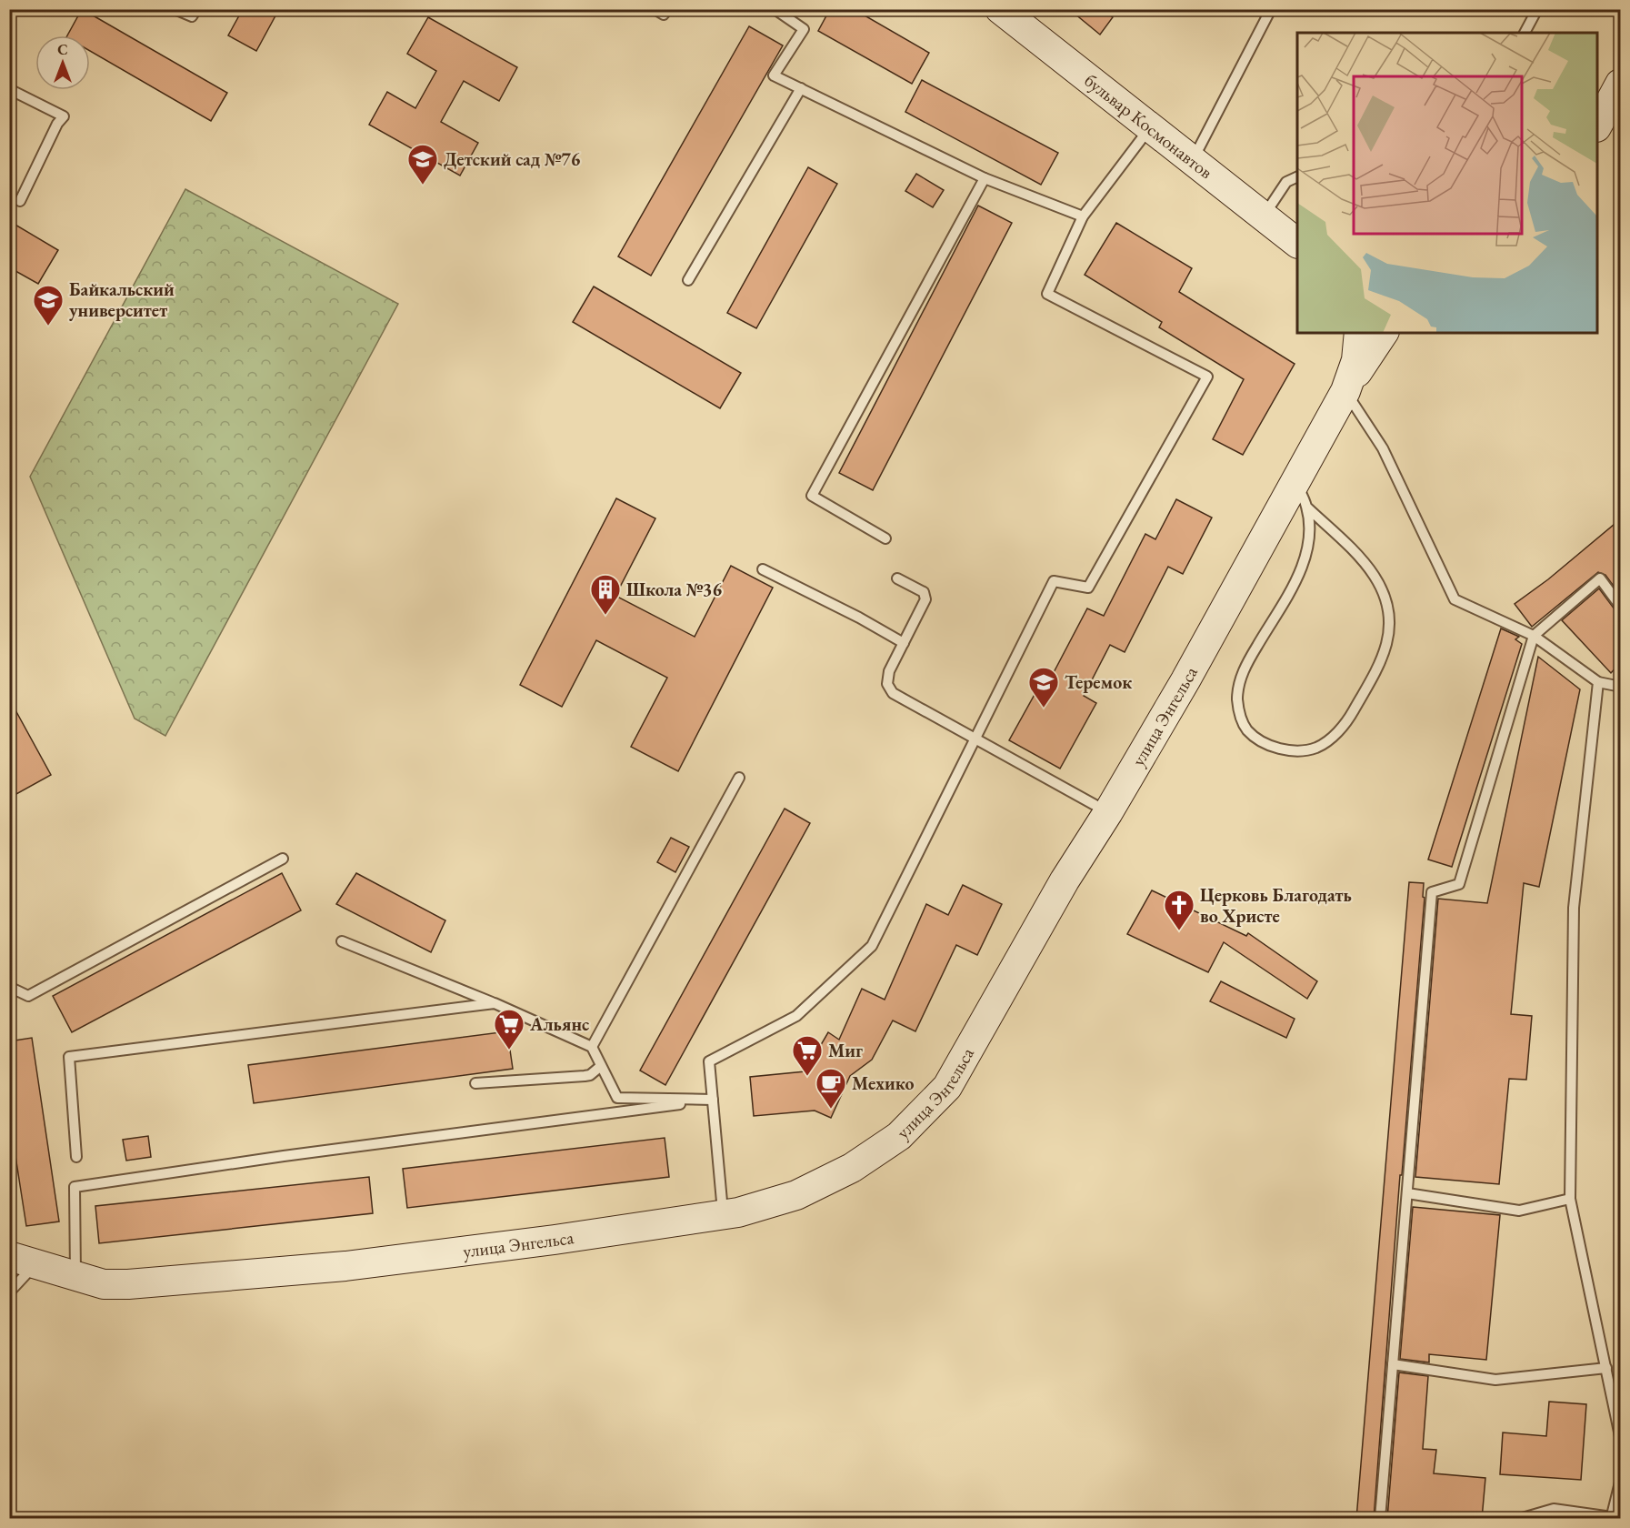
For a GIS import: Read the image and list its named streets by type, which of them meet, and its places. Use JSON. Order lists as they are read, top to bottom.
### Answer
{
  "streets": {
    "street": ["бульвар Космонавтов", "улица Энгельса"]
  },
  "places": {
    "school or university": ["Детский сад №76", "Байкальский университет", "Теремок"],
    "building": ["Школа №36"],
    "church": ["Церковь Благодать во Христе"],
    "supermarket": ["Альянс", "Миг"],
    "cafe": ["Мехико"]
  },
  "north": "top"
}
